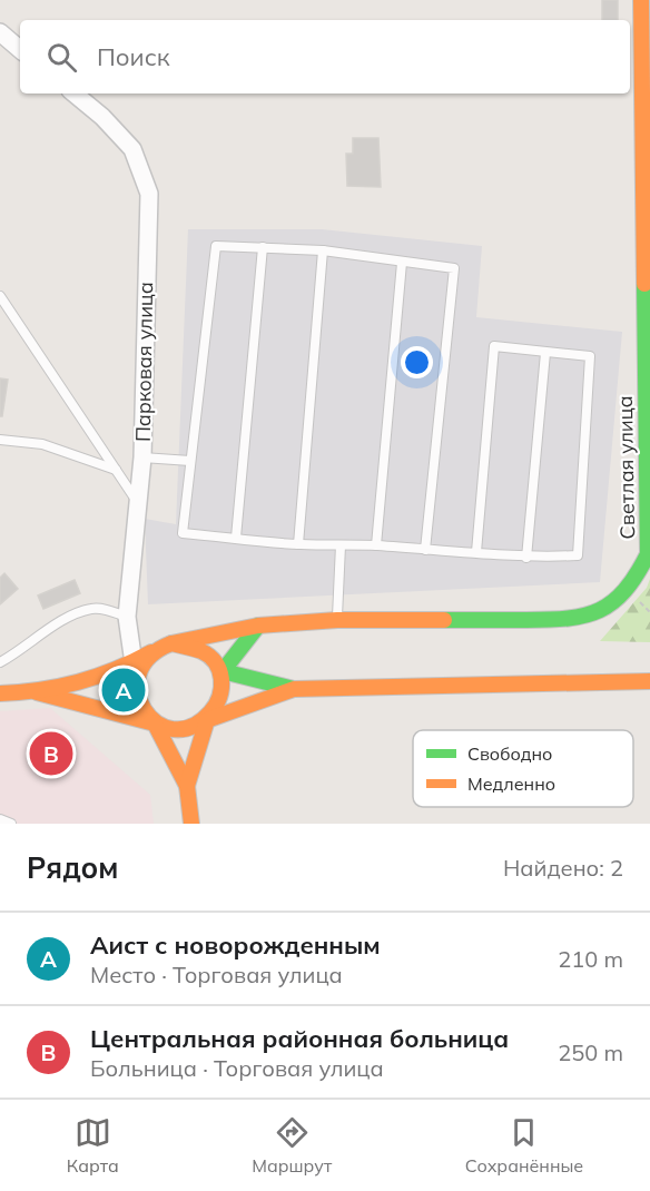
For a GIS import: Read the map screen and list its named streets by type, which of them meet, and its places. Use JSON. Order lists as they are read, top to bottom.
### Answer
{
  "streets": {
    "street": ["Парковая улица", "Светлая улица"]
  },
  "legend": ["Свободно", "Медленно"],
  "page": {
    "search": "Поиск",
    "pins": ["A", "B"],
    "heading": ["Рядом", "Найдено: 2"],
    "list": [
      {
        "mark": "A",
        "name": "Аист с новорожденным",
        "note": "Место · Торговая улица",
        "value": "210 m"
      },
      {
        "mark": "B",
        "name": "Центральная районная больница",
        "note": "Больница · Торговая улица",
        "value": "250 m"
      }
    ],
    "nav": ["Карта", "Маршрут", "Сохранённые"]
  }
}
